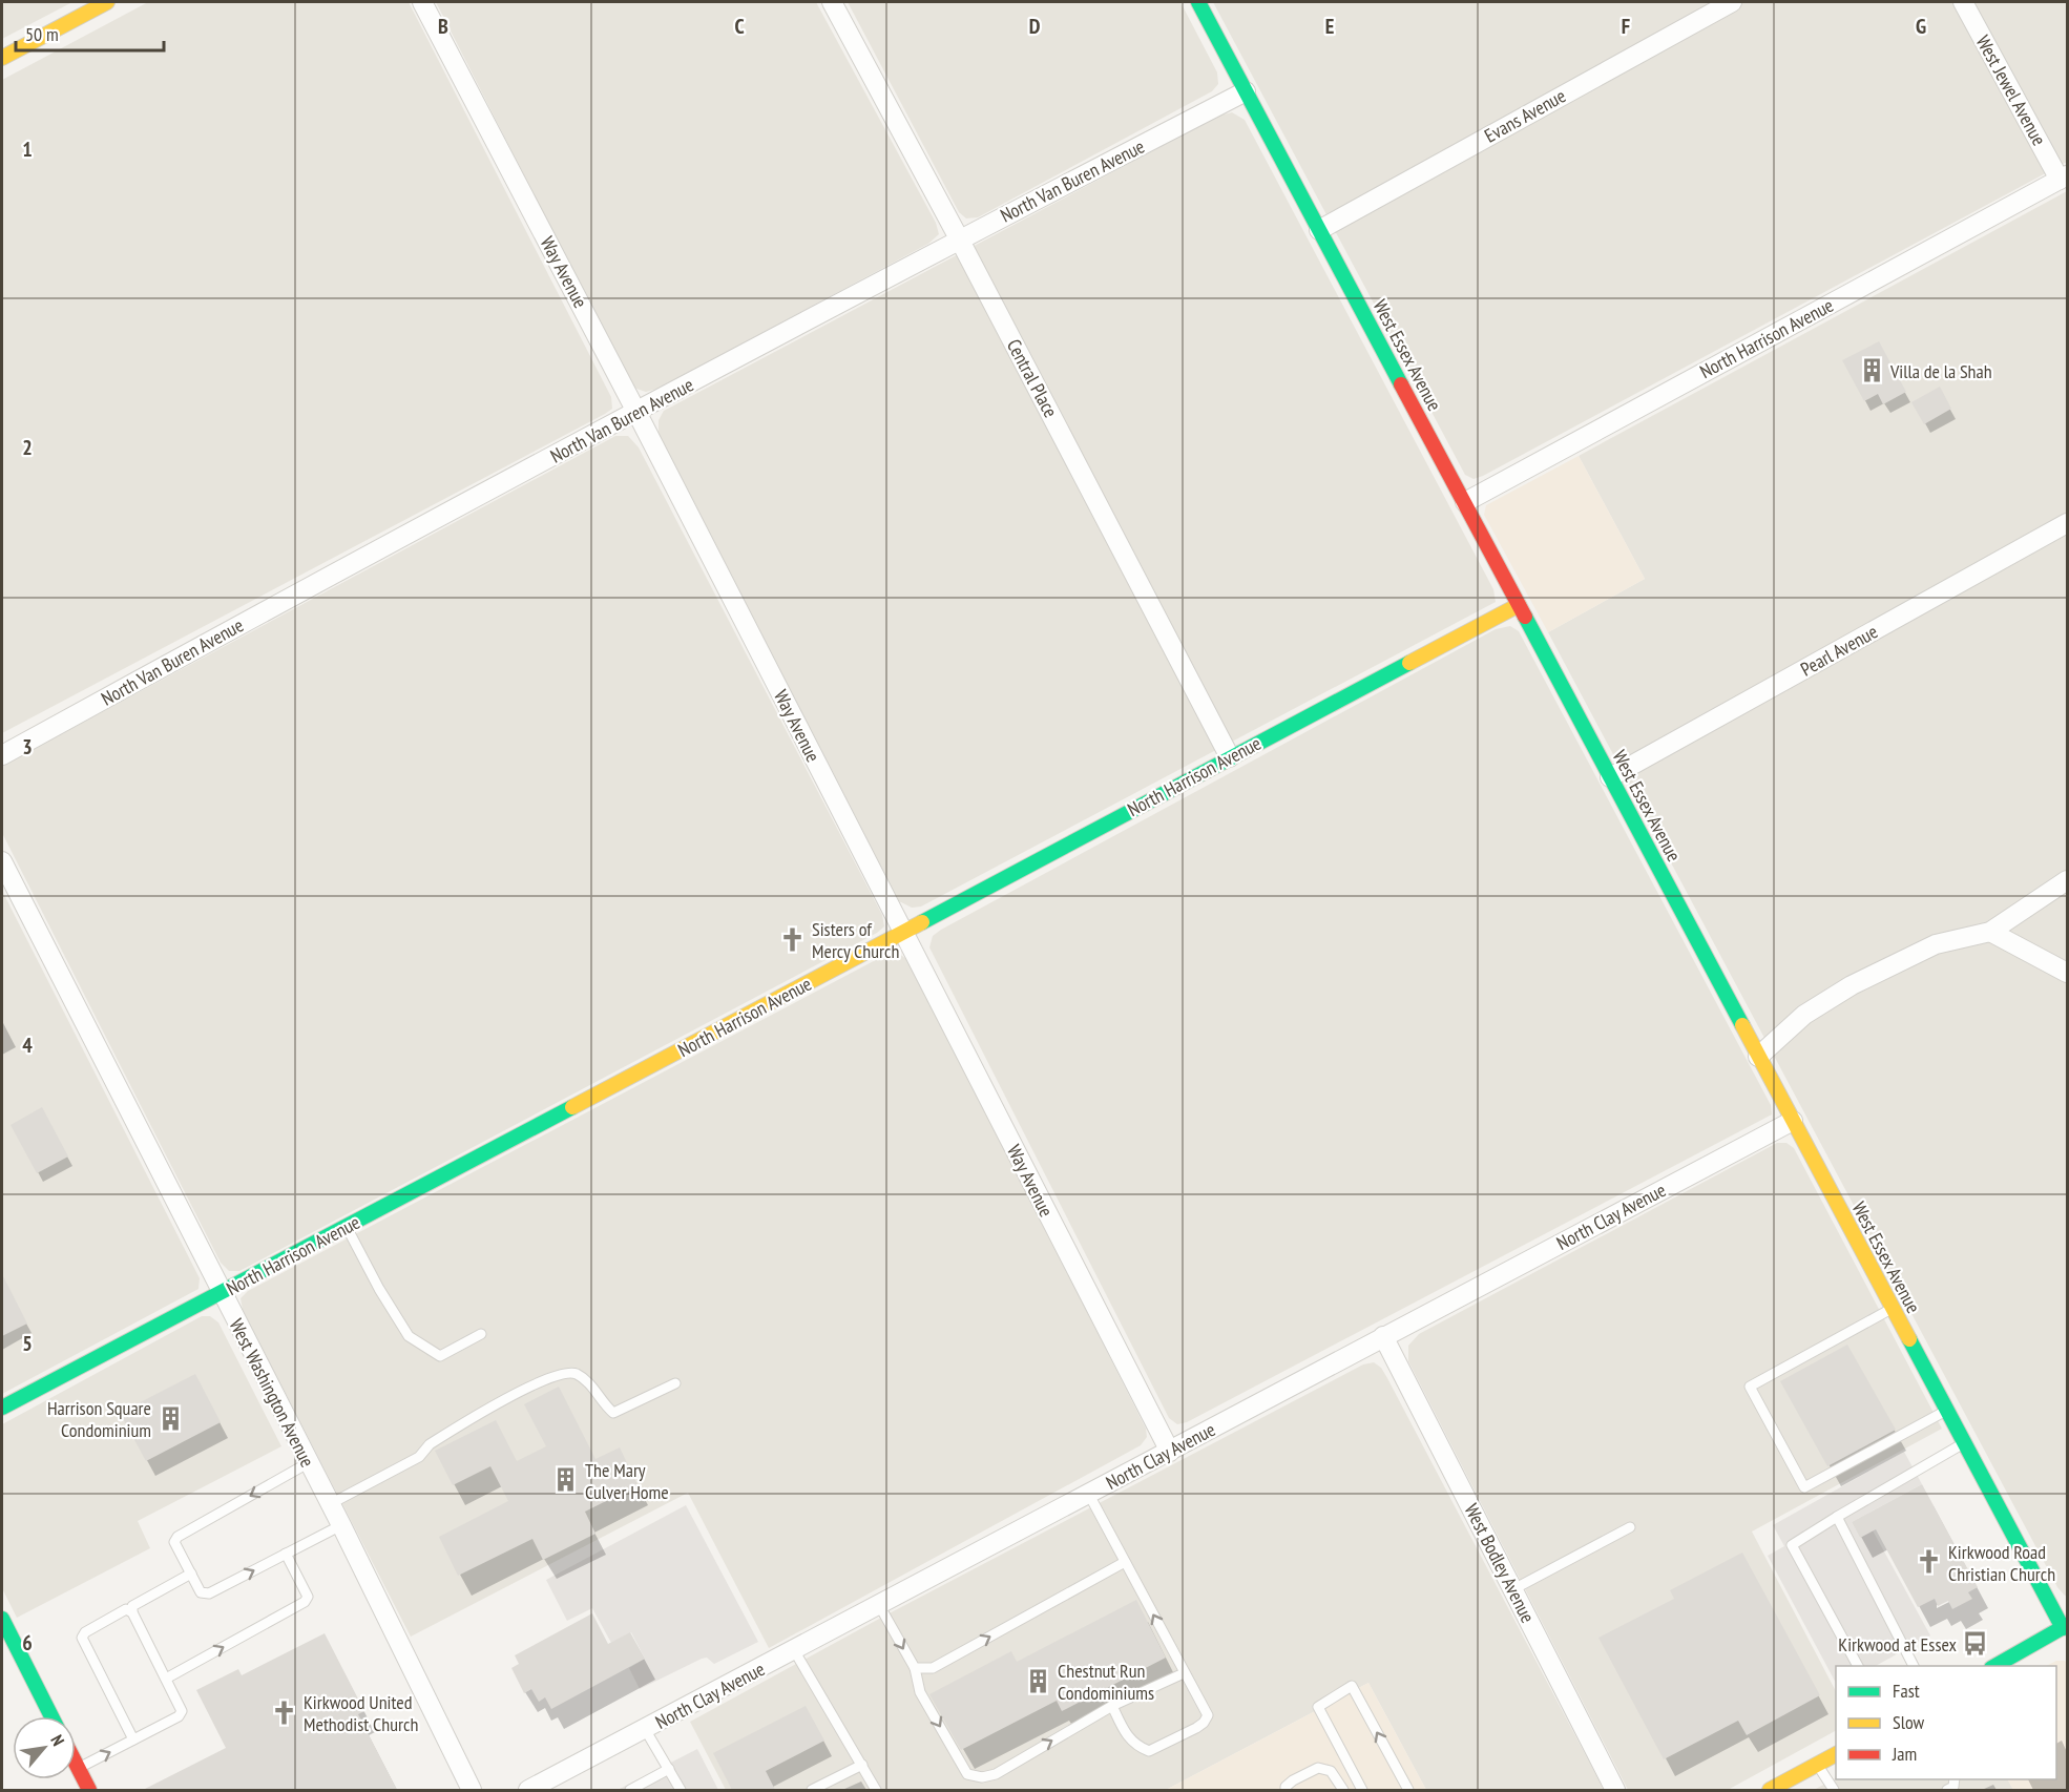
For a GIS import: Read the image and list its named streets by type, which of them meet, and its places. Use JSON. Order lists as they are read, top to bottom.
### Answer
{
  "streets": {
    "street": [
      "West Jewel Avenue",
      "Evans Avenue",
      "North Van Buren Avenue",
      "Way Avenue",
      "North Harrison Avenue",
      "West Essex Avenue",
      "Central Place",
      "Pearl Avenue",
      "North Clay Avenue",
      "West Washington Avenue",
      "West Bodley Avenue"
    ]
  },
  "crossings": [
    ["West Jewel Avenue", "North Harrison Avenue"],
    ["Evans Avenue", "West Essex Avenue"],
    ["North Van Buren Avenue", "Way Avenue"],
    ["North Van Buren Avenue", "West Essex Avenue"],
    ["North Van Buren Avenue", "Central Place"],
    ["Way Avenue", "North Harrison Avenue"],
    ["Way Avenue", "North Clay Avenue"],
    ["North Harrison Avenue", "West Essex Avenue"],
    ["North Harrison Avenue", "Central Place"],
    ["North Harrison Avenue", "West Washington Avenue"],
    ["West Essex Avenue", "Pearl Avenue"],
    ["West Essex Avenue", "North Clay Avenue"],
    ["North Clay Avenue", "West Bodley Avenue"]
  ],
  "places": {
    "building": [
      "Villa de la Shah",
      "Harrison Square Condominium",
      "The Mary Culver Home",
      "Chestnut Run Condominiums"
    ],
    "church": ["Sisters of Mercy Church", "Kirkwood Road Christian Church", "Kirkwood United Methodist Church"],
    "bus stop": ["Kirkwood at Essex"]
  },
  "legend": ["Fast", "Slow", "Jam"],
  "scale_bar": "50 m",
  "north": "top right",
  "grid": {
    "columns": [
      "B",
      "C",
      "D",
      "E",
      "F",
      "G"
    ],
    "rows": [
      "1",
      "2",
      "3",
      "4",
      "5",
      "6"
    ]
  }
}
